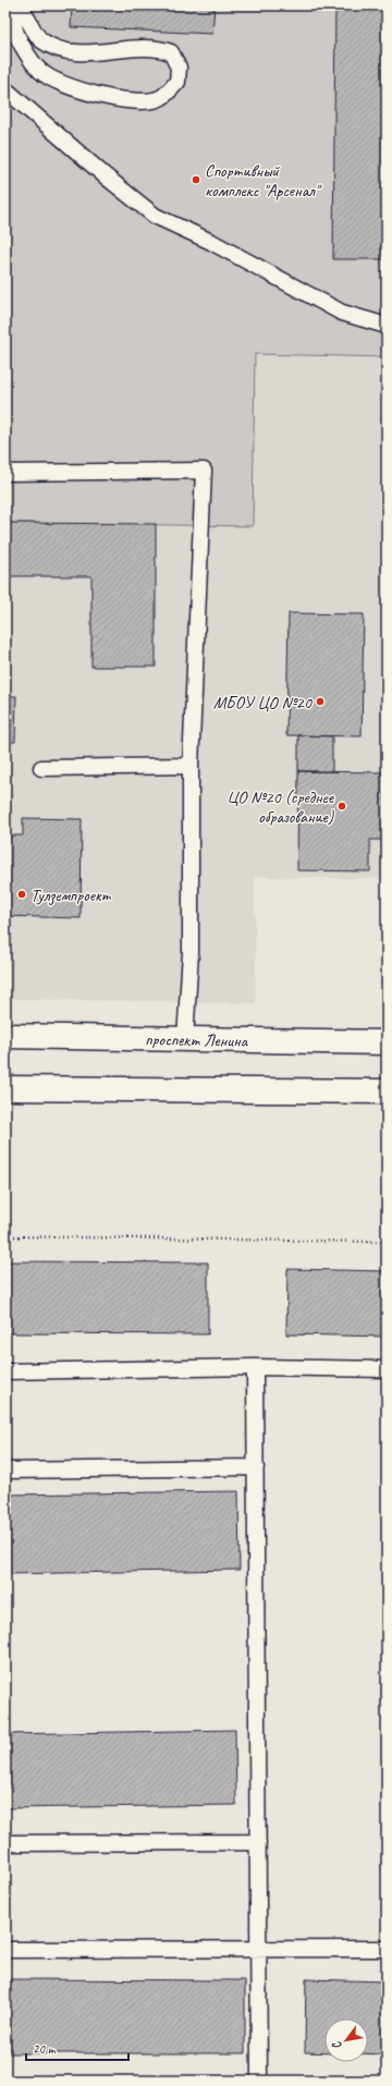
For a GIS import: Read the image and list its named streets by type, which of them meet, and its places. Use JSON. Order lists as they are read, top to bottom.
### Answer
{
  "streets": {
    "main road": ["проспект Ленина"]
  },
  "places": [
    "Спортивный комплекс \"Арсенал\"",
    "МБОУ ЦО №20",
    "ЦО №20 (среднее образование)",
    "Тулземпроект"
  ],
  "scale_bar": "20 m",
  "north": "bottom left"
}
